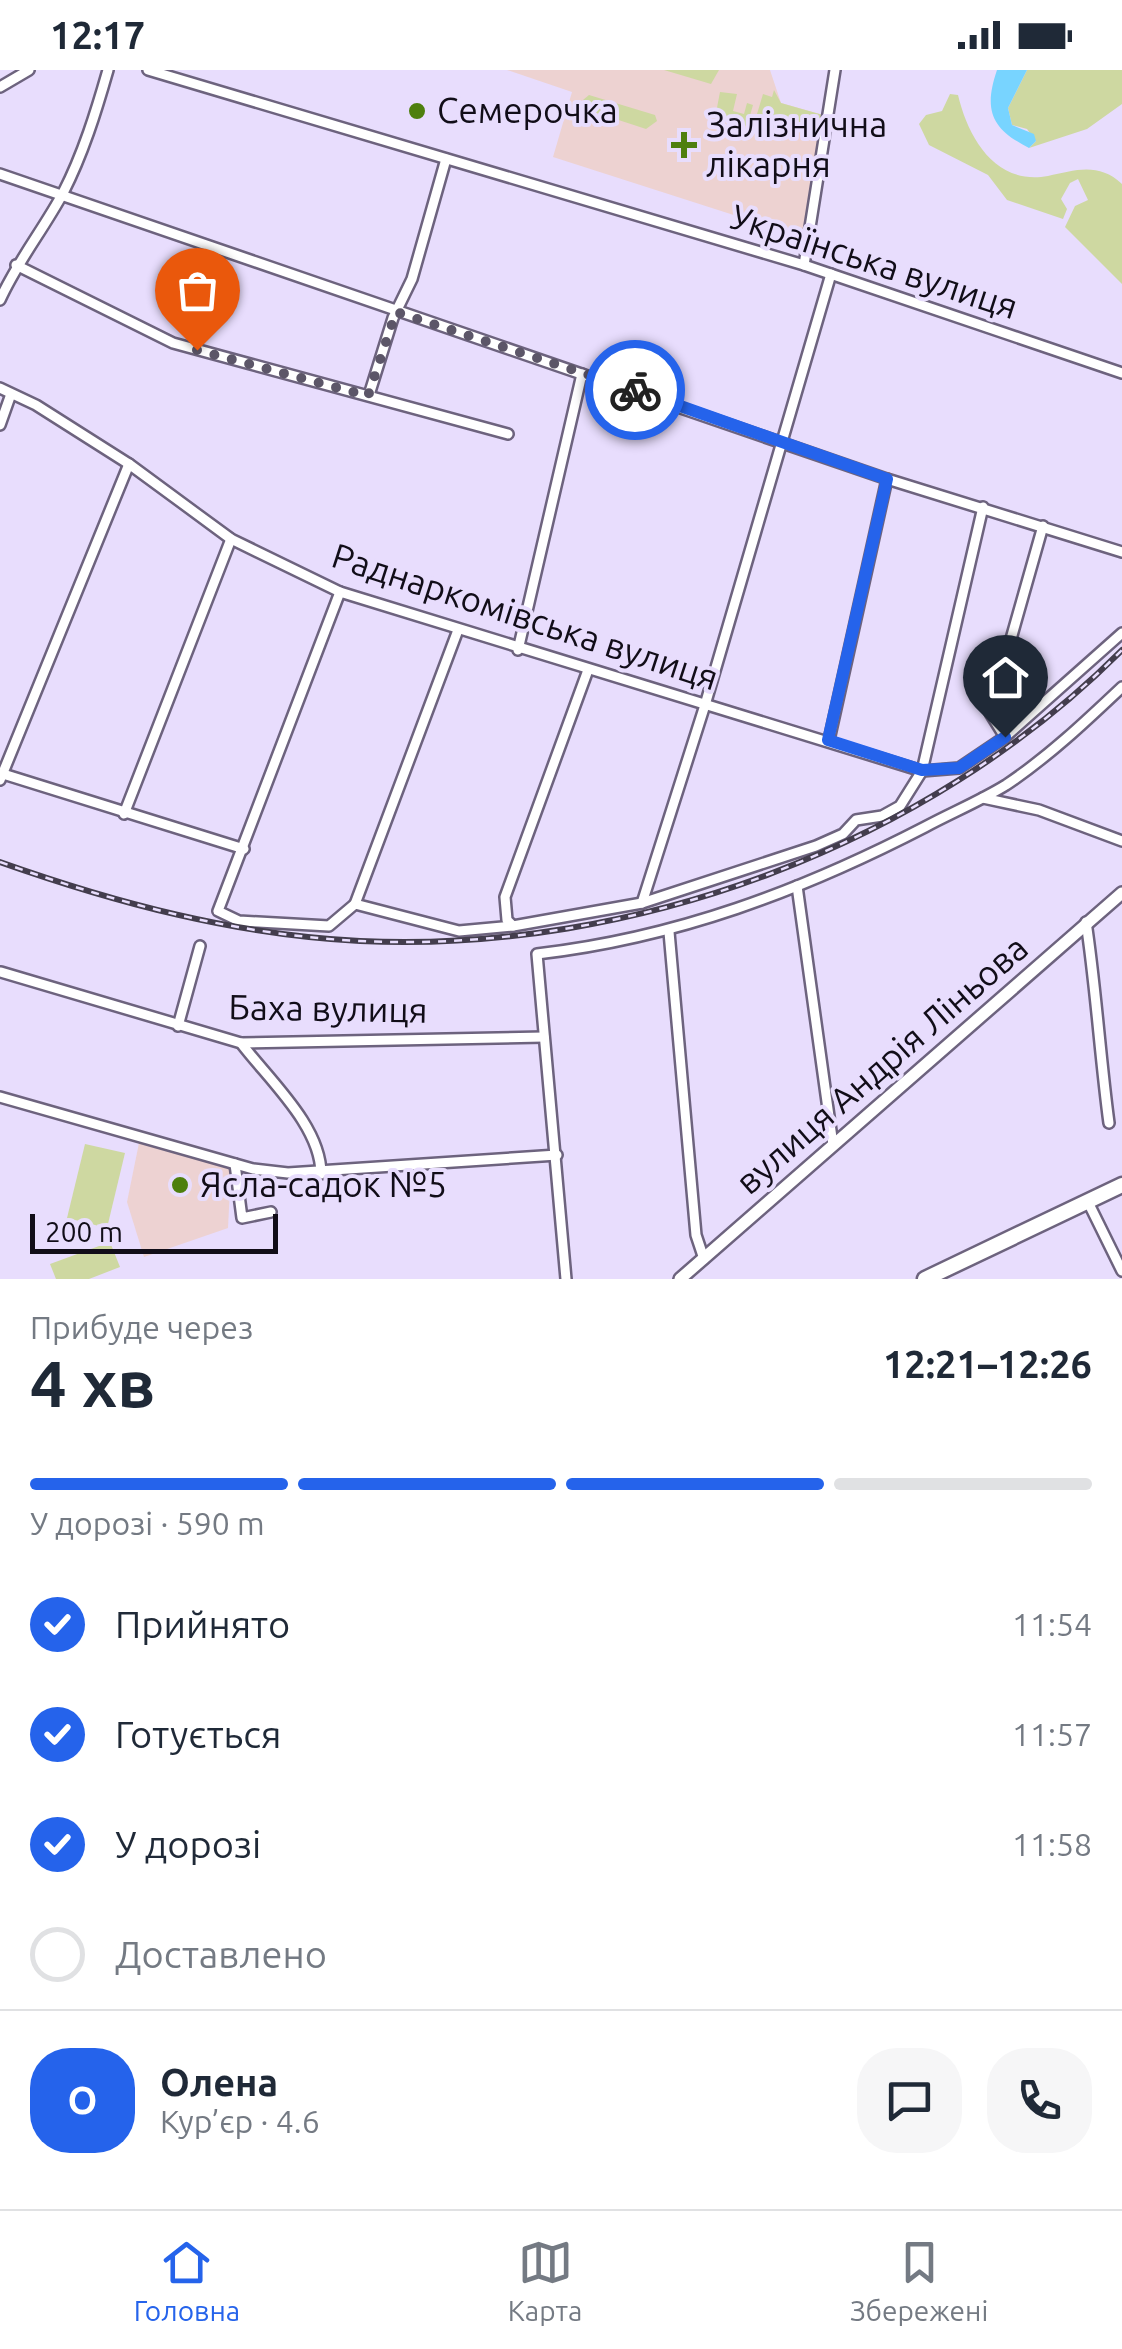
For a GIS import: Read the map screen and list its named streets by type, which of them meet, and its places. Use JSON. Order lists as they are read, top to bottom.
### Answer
{
  "streets": {
    "street": [
      "Українська вулиця",
      "Раднаркомівська вулиця",
      "Баха вулиця",
      "вулиця Андрія Ліньова"
    ]
  },
  "places": {
    "other": ["Семерочка", "Ясла-садок №5"],
    "health": ["Залізнична лікарня"]
  },
  "scale_bar": "200 m",
  "page": {
    "status": "12:17",
    "scale": "200 m",
    "heading": ["4 хв", "Прибуде через", "12:21–12:26"],
    "panel": ["Олена", "Кур’єр · 4.6"],
    "bar": "У дорозі · 590 m",
    "list": [
      ["Прийнято", "11:54"],
      ["Готується", "11:57"],
      ["У дорозі", "11:58"],
      "Доставлено"
    ],
    "round": "О",
    "tabs": ["Головна", "Карта", "Збережені"]
  }
}
